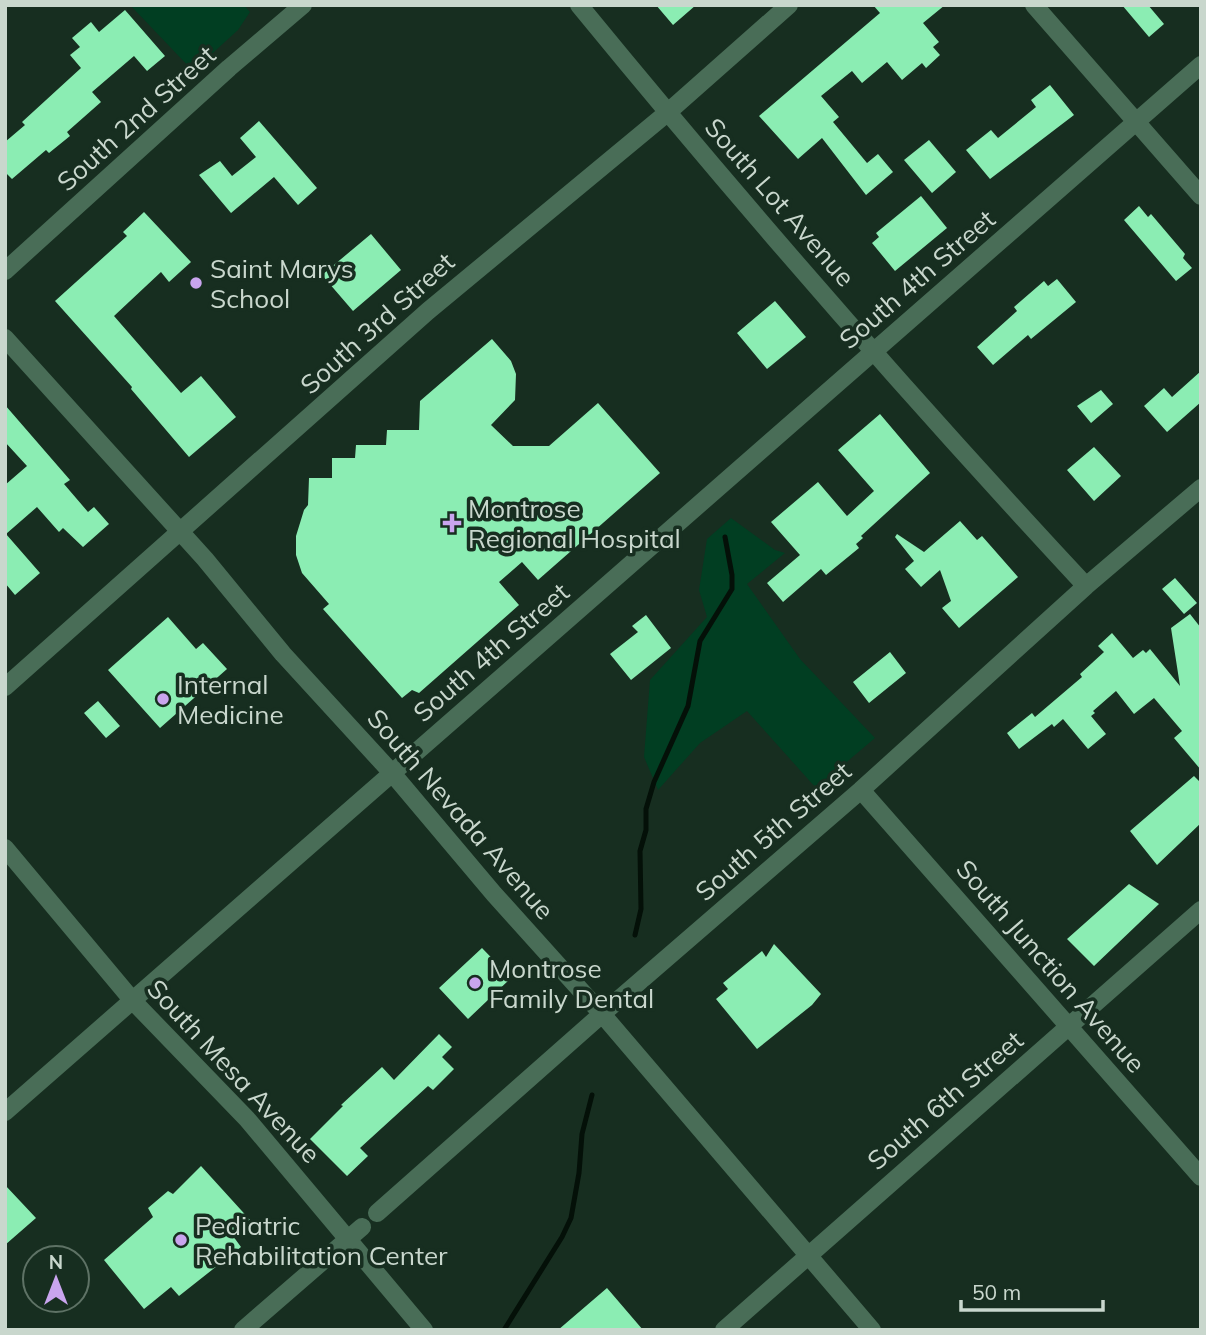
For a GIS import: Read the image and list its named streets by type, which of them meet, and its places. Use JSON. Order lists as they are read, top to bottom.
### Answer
{
  "streets": {
    "street": [
      "South 2nd Street",
      "South Lot Avenue",
      "South 4th Street",
      "South 3rd Street",
      "South Nevada Avenue",
      "South 5th Street",
      "South Junction Avenue",
      "South Mesa Avenue",
      "South 6th Street"
    ]
  },
  "crossings": [
    ["South Lot Avenue", "South 4th Street"],
    ["South Lot Avenue", "South 3rd Street"],
    ["South Lot Avenue", "South 5th Street"],
    ["South 4th Street", "South Nevada Avenue"],
    ["South 4th Street", "South Mesa Avenue"],
    ["South 3rd Street", "South Nevada Avenue"],
    ["South Nevada Avenue", "South 5th Street"],
    ["South Nevada Avenue", "South 6th Street"],
    ["South 5th Street", "South Junction Avenue"],
    ["South Junction Avenue", "South 6th Street"]
  ],
  "places": {
    "other": [
      "Saint Marys School",
      "Internal Medicine",
      "Montrose Family Dental",
      "Pediatric Rehabilitation Center"
    ],
    "health": ["Montrose Regional Hospital"]
  },
  "scale_bar": "50 m",
  "north": "top"
}
